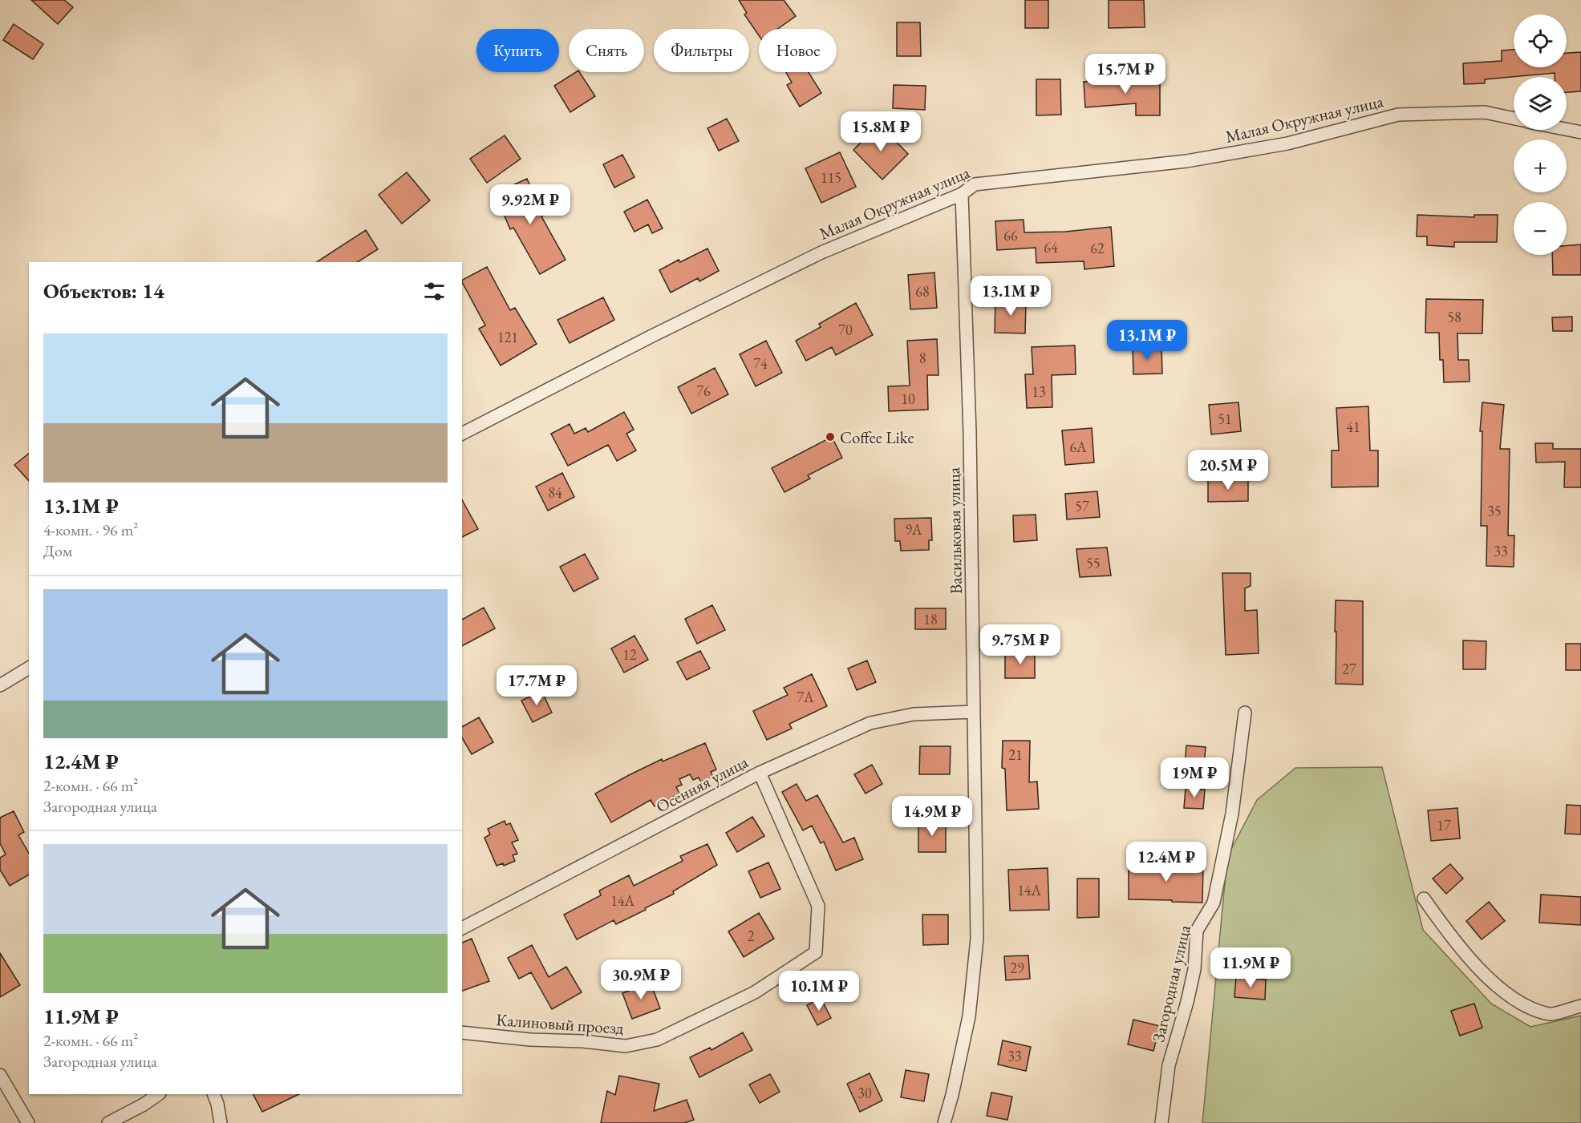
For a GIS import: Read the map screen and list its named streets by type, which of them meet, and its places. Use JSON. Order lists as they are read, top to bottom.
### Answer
{
  "streets": {
    "street": [
      "Малая Окружная улица",
      "Васильковая улица",
      "Осенняя улица",
      "Загородная улица",
      "Калиновый проезд"
    ]
  },
  "crossings": [
    ["Малая Окружная улица", "Васильковая улица"],
    ["Васильковая улица", "Осенняя улица"],
    ["Осенняя улица", "Калиновый проезд"]
  ],
  "places": ["Coffee Like"],
  "house_numbers": [
    "115",
    "66",
    "64",
    "62",
    "68",
    "58",
    "70",
    "121",
    "8",
    "74",
    "76",
    "13",
    "10",
    "51",
    "41",
    "6А",
    "84",
    "57",
    "35",
    "9А",
    "33",
    "55",
    "18",
    "12",
    "27",
    "7А",
    "21",
    "17",
    "14А",
    "14А",
    "2",
    "29",
    "33",
    "30"
  ],
  "page": {
    "map_buttons": ["+", "−"],
    "chip": [
      "Купить",
      "Снять",
      "Фильтры",
      "Новое"
    ],
    "price": [
      "15.7M ₽",
      "15.8M ₽",
      "9.92M ₽",
      "13.1M ₽",
      "13.1M ₽",
      "20.5M ₽",
      "9.75M ₽",
      "17.7M ₽",
      "19M ₽",
      "14.9M ₽",
      "12.4M ₽",
      "11.9M ₽",
      "30.9M ₽",
      "10.1M ₽"
    ],
    "heading": "Объектов: 14",
    "list": [
      {
        "name": "13.1M ₽",
        "note": "4-комн. · 96 m² · Дом"
      },
      {
        "name": "12.4M ₽",
        "note": "2-комн. · 66 m² · Загородная улица"
      },
      {
        "name": "11.9M ₽",
        "note": "2-комн. · 66 m² · Загородная улица"
      }
    ]
  }
}
